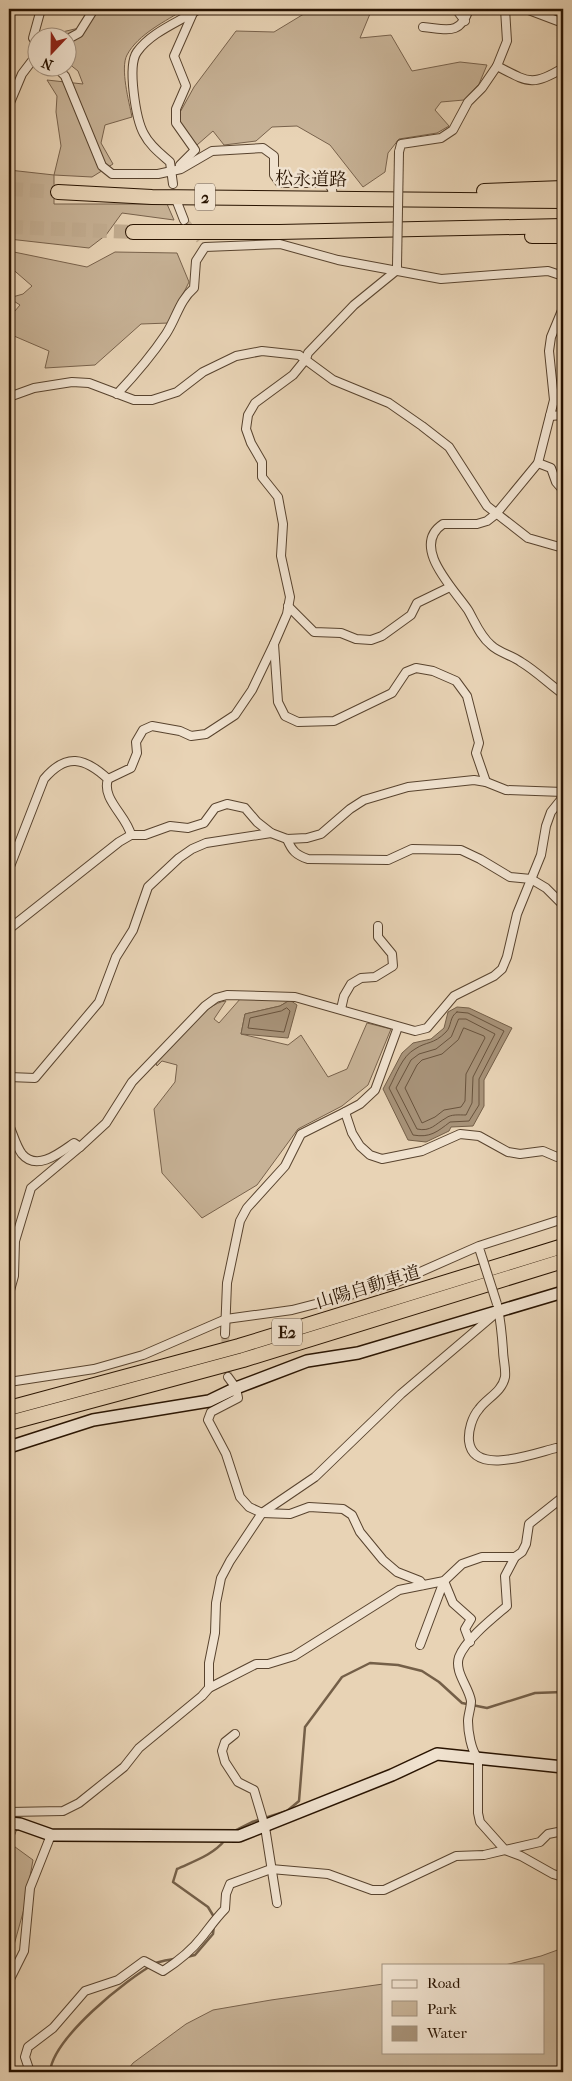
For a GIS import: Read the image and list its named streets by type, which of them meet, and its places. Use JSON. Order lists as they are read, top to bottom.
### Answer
{
  "streets": {
    "highway": [
      "松永道路",
      "2",
      "山陽自動車道",
      "E2"
    ]
  },
  "legend": ["Road", "Park", "Water"],
  "north": "bottom"
}
